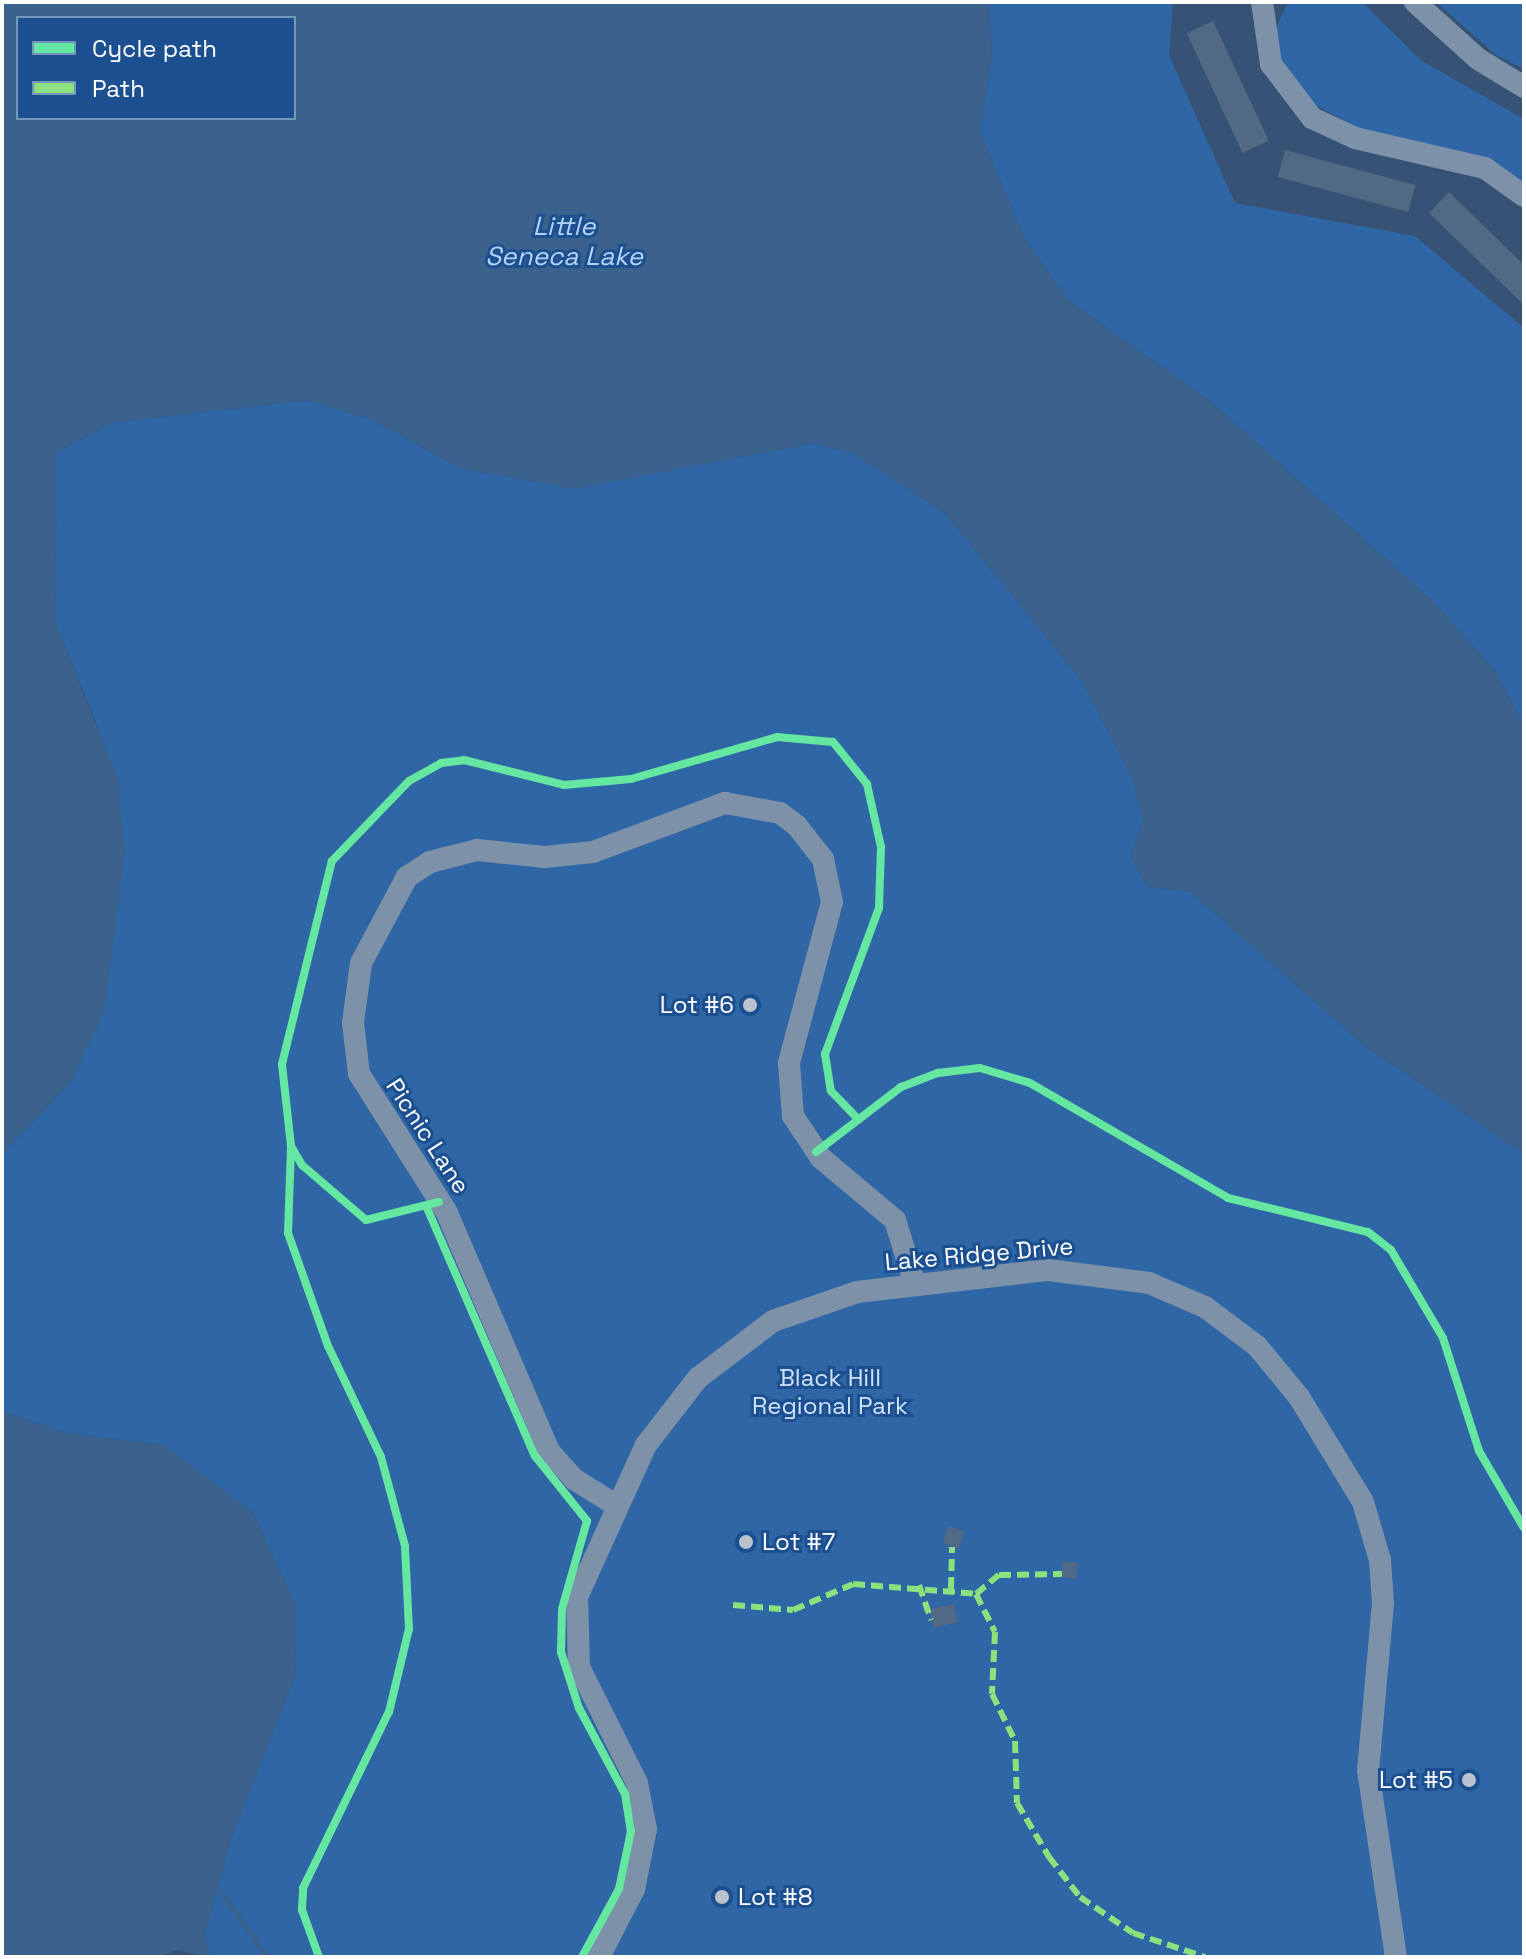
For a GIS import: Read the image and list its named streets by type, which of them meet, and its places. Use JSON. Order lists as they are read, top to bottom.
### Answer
{
  "streets": {
    "street": ["Picnic Lane", "Lake Ridge Drive"]
  },
  "crossings": [
    ["Picnic Lane", "Lake Ridge Drive"]
  ],
  "water": ["Little Seneca Lake"],
  "parks": ["Black Hill Regional Park"],
  "places": [
    "Lot #6",
    "Lot #7",
    "Lot #5",
    "Lot #8"
  ],
  "legend": ["Cycle path", "Path"]
}
